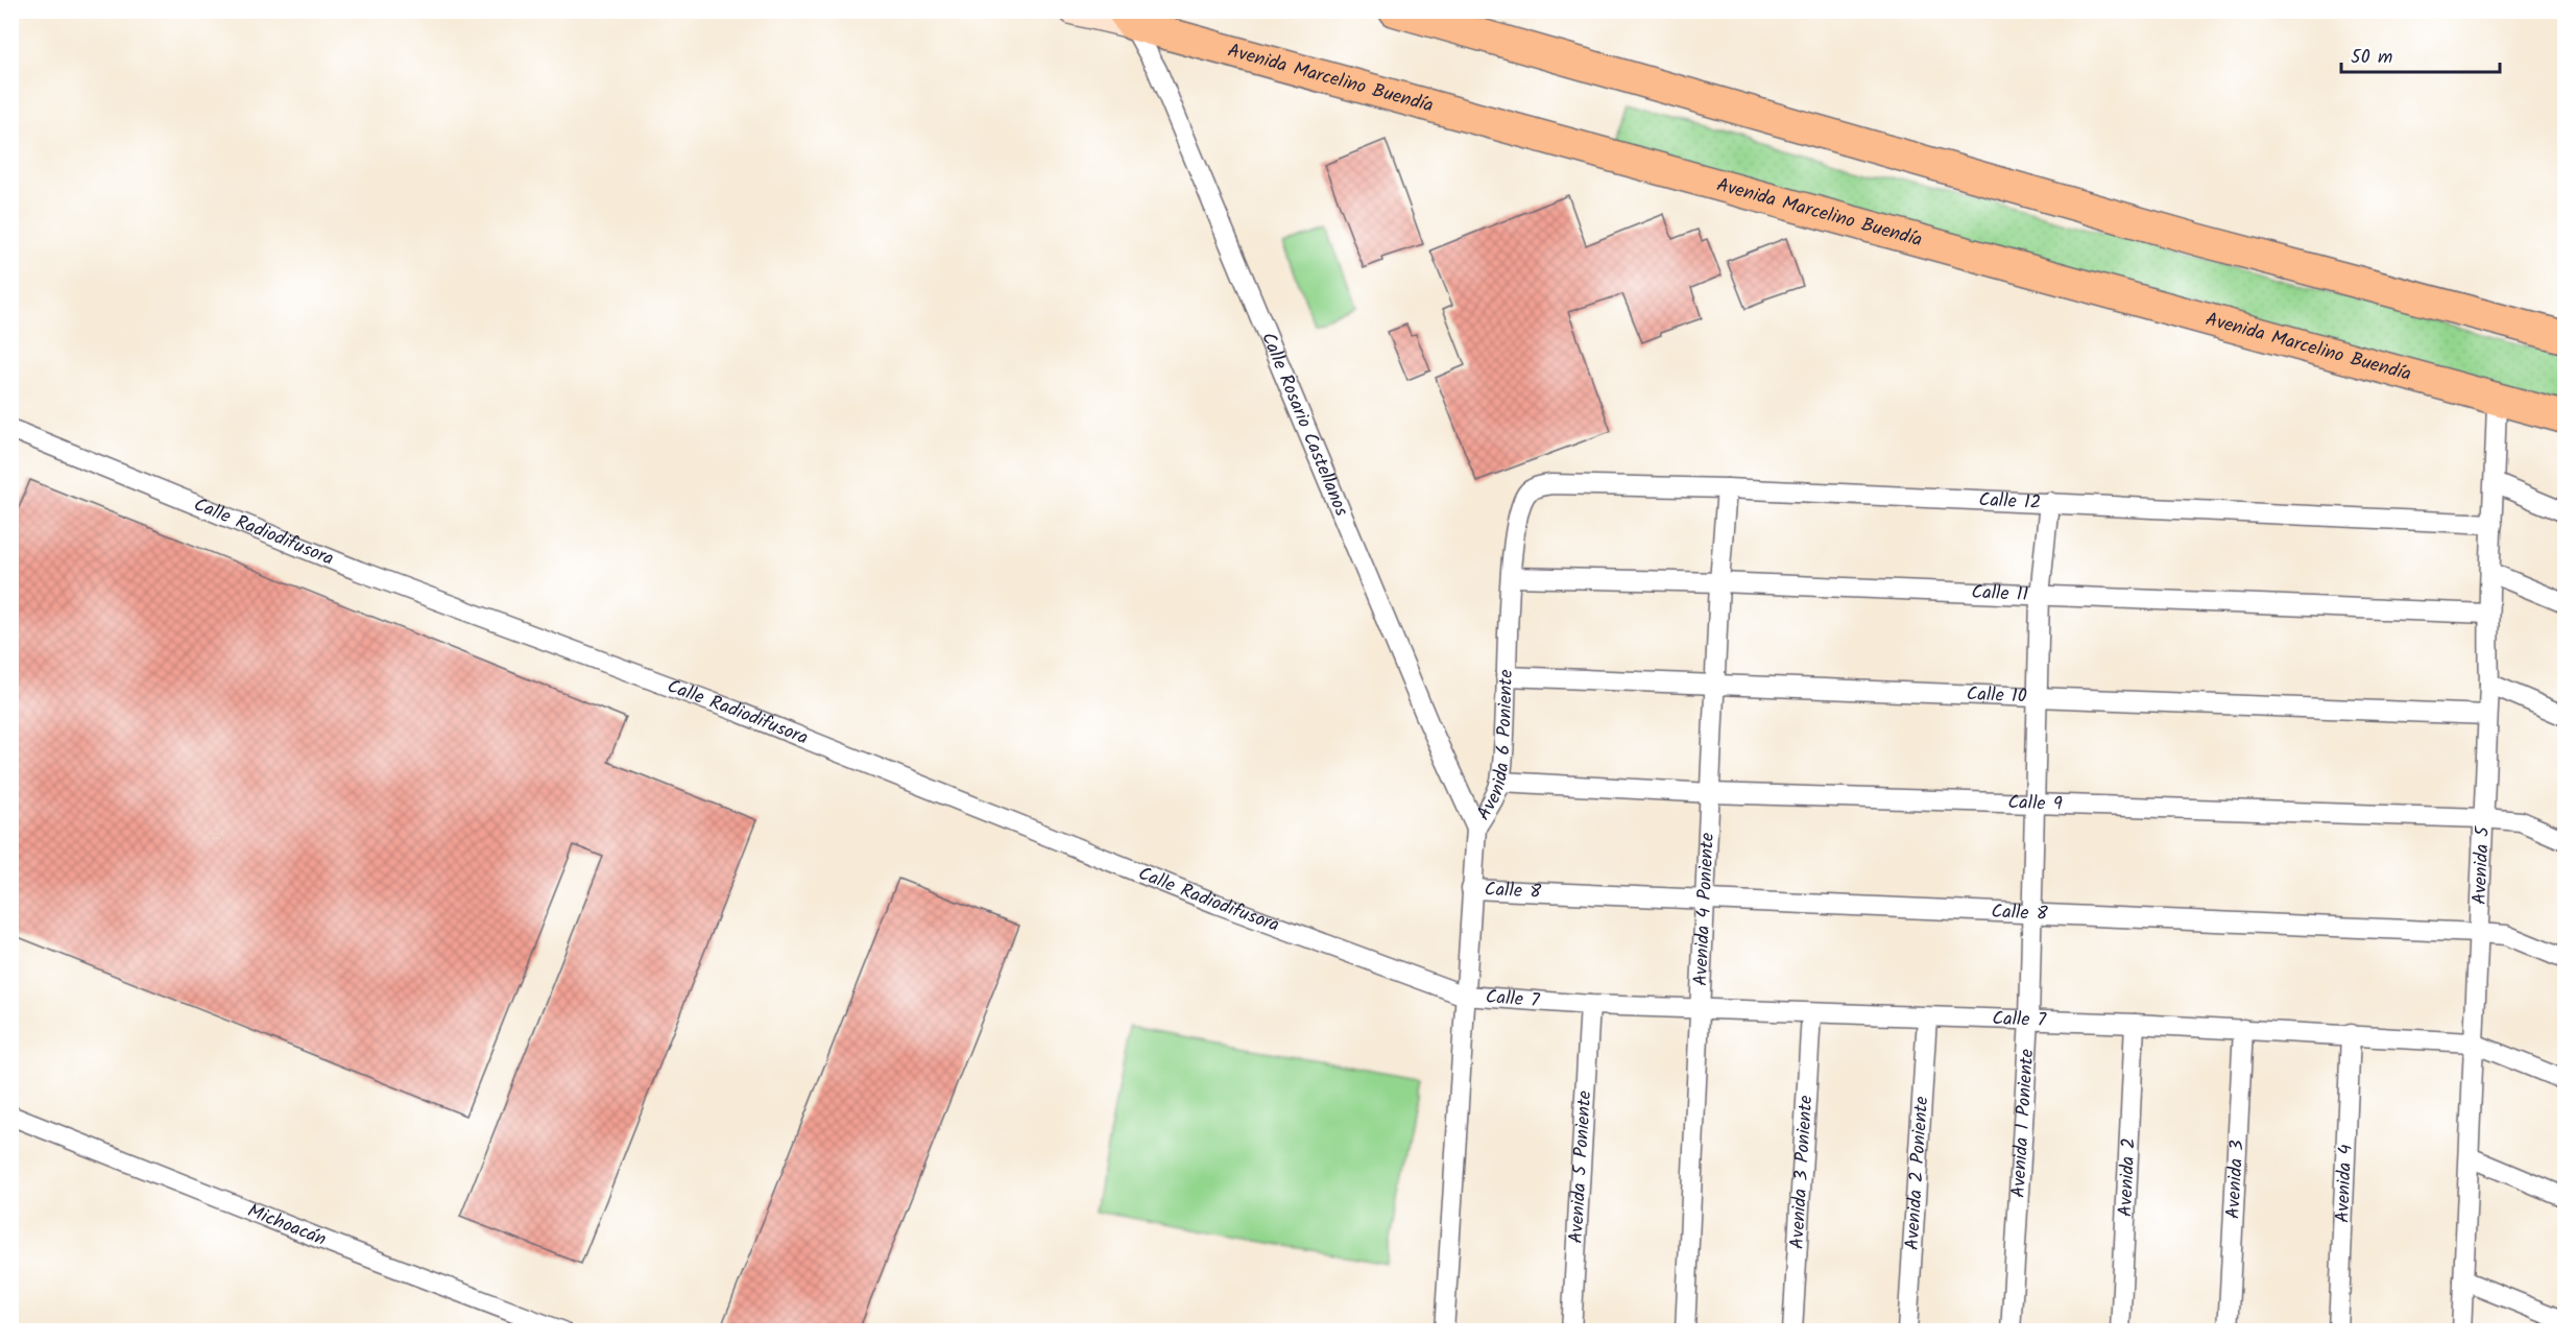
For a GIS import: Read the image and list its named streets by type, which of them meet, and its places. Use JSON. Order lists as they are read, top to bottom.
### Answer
{
  "streets": {
    "main road": ["Avenida Marcelino Buendía"],
    "street": [
      "Calle Rosario Castellanos",
      "Calle 12",
      "Calle Radiodifusora",
      "Calle 11",
      "Calle 10",
      "Avenida 6 Poniente",
      "Calle 9",
      "Avenida 5",
      "Calle 8",
      "Avenida 4 Poniente",
      "Calle 7",
      "Avenida 1 Poniente",
      "Avenida 5 Poniente",
      "Avenida 3 Poniente",
      "Avenida 2 Poniente",
      "Avenida 2",
      "Avenida 3",
      "Avenida 4",
      "Michoacán"
    ]
  },
  "crossings": [
    ["Avenida Marcelino Buendía", "Calle Rosario Castellanos"],
    ["Avenida Marcelino Buendía", "Avenida 5"],
    ["Calle Rosario Castellanos", "Avenida 6 Poniente"],
    ["Calle 12", "Avenida 6 Poniente"],
    ["Calle 12", "Avenida 5"],
    ["Calle 12", "Avenida 4 Poniente"],
    ["Calle 12", "Avenida 1 Poniente"],
    ["Calle Radiodifusora", "Avenida 6 Poniente"],
    ["Calle Radiodifusora", "Calle 7"],
    ["Calle 11", "Avenida 6 Poniente"],
    ["Calle 11", "Avenida 5"],
    ["Calle 11", "Avenida 4 Poniente"],
    ["Calle 11", "Avenida 1 Poniente"],
    ["Calle 10", "Avenida 6 Poniente"],
    ["Calle 10", "Avenida 5"],
    ["Calle 10", "Avenida 4 Poniente"],
    ["Calle 10", "Avenida 1 Poniente"],
    ["Avenida 6 Poniente", "Calle 9"],
    ["Avenida 6 Poniente", "Calle 8"],
    ["Avenida 6 Poniente", "Calle 7"],
    ["Calle 9", "Avenida 5"],
    ["Calle 9", "Avenida 4 Poniente"],
    ["Calle 9", "Avenida 1 Poniente"],
    ["Avenida 5", "Calle 8"],
    ["Avenida 5", "Calle 7"],
    ["Calle 8", "Avenida 4 Poniente"],
    ["Calle 8", "Avenida 1 Poniente"],
    ["Avenida 4 Poniente", "Calle 7"],
    ["Calle 7", "Avenida 1 Poniente"],
    ["Calle 7", "Avenida 5 Poniente"],
    ["Calle 7", "Avenida 3 Poniente"],
    ["Calle 7", "Avenida 2 Poniente"],
    ["Calle 7", "Avenida 2"],
    ["Calle 7", "Avenida 3"],
    ["Calle 7", "Avenida 4"]
  ],
  "scale_bar": "50 m"
}
